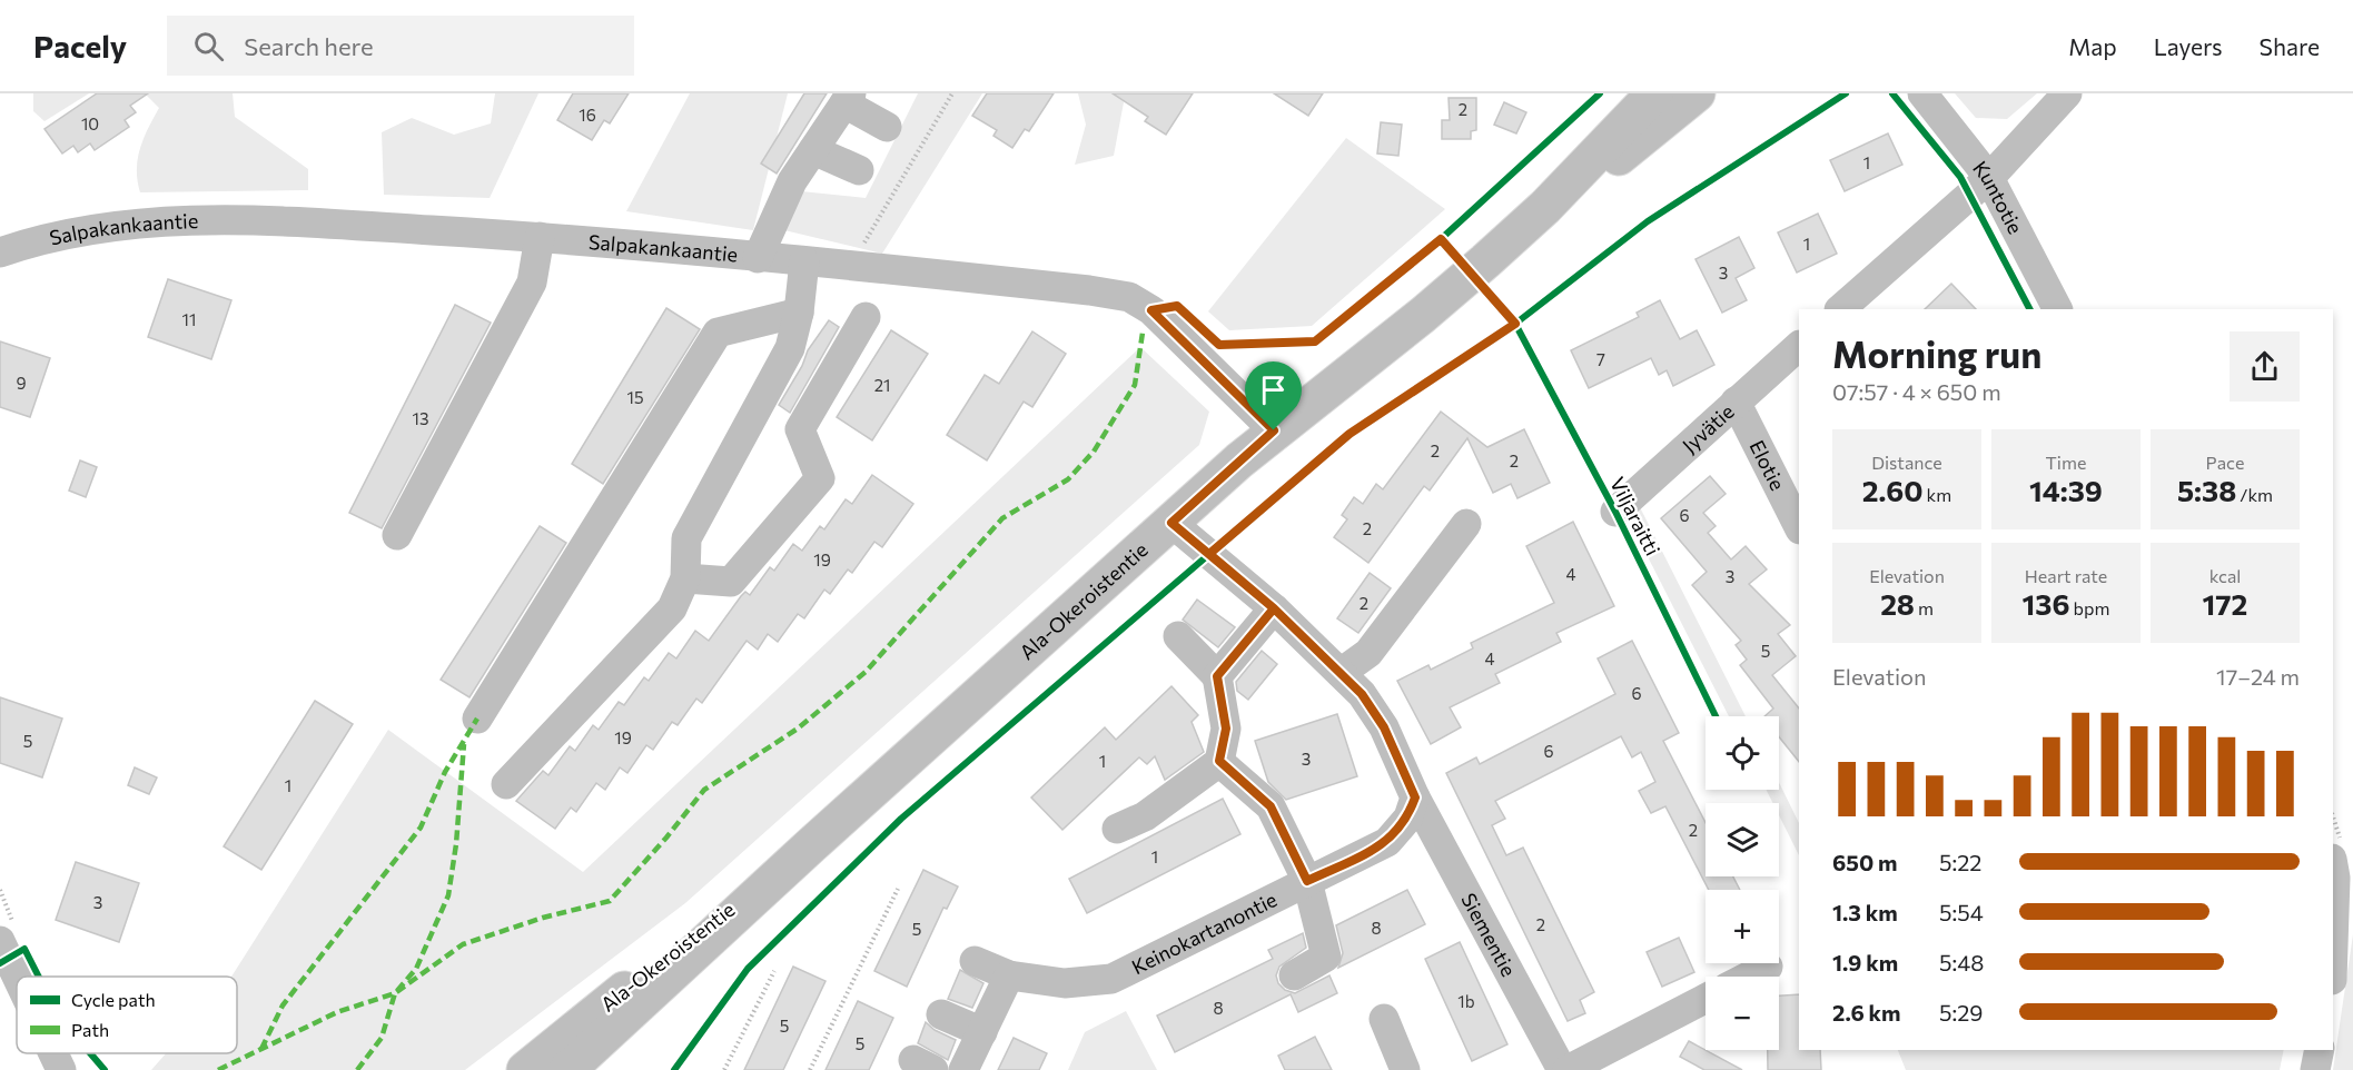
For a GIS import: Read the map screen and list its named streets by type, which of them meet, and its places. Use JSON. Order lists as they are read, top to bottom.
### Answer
{
  "streets": {
    "main road": ["Ala-Okeroistentie"],
    "street": [
      "Kuntotie",
      "Salpakankaantie",
      "Jyvätie",
      "Elotie",
      "Keinokartanontie",
      "Siementie"
    ],
    "cycle path": ["Viljaraitti"]
  },
  "crossings": [
    ["Salpakankaantie", "Ala-Okeroistentie"],
    ["Jyvätie", "Elotie"],
    ["Keinokartanontie", "Siementie"]
  ],
  "house_numbers": [
    "2",
    "16",
    "10",
    "1",
    "1",
    "3",
    "11",
    "7",
    "9",
    "21",
    "15",
    "13",
    "2",
    "2",
    "6",
    "2",
    "19",
    "4",
    "3",
    "2",
    "5",
    "4",
    "6",
    "19",
    "5",
    "6",
    "3",
    "1",
    "1",
    "2",
    "1",
    "3",
    "2",
    "8",
    "5",
    "1b",
    "8",
    "5",
    "5"
  ],
  "legend": ["Cycle path", "Path"],
  "page": {
    "header": "Pacely",
    "search": "Search here",
    "nav": ["Map", "Layers", "Share"],
    "heading": ["Morning run", "07:57 · 4 × 650 m"],
    "stats": [
      ["Distance", "2.60 km"],
      ["Time", "14:39"],
      ["Pace", "5:38 /km"],
      ["Elevation", "28 m"],
      ["Heart rate", "136 bpm"],
      ["kcal", "172"]
    ],
    "chart": ["Elevation", "17–24 m"],
    "map_buttons": ["+", "−"],
    "list": [
      {
        "name": "650 m",
        "note": "5:22"
      },
      {
        "name": "1.3 km",
        "note": "5:54"
      },
      {
        "name": "1.9 km",
        "note": "5:48"
      },
      {
        "name": "2.6 km",
        "note": "5:29"
      }
    ]
  }
}
